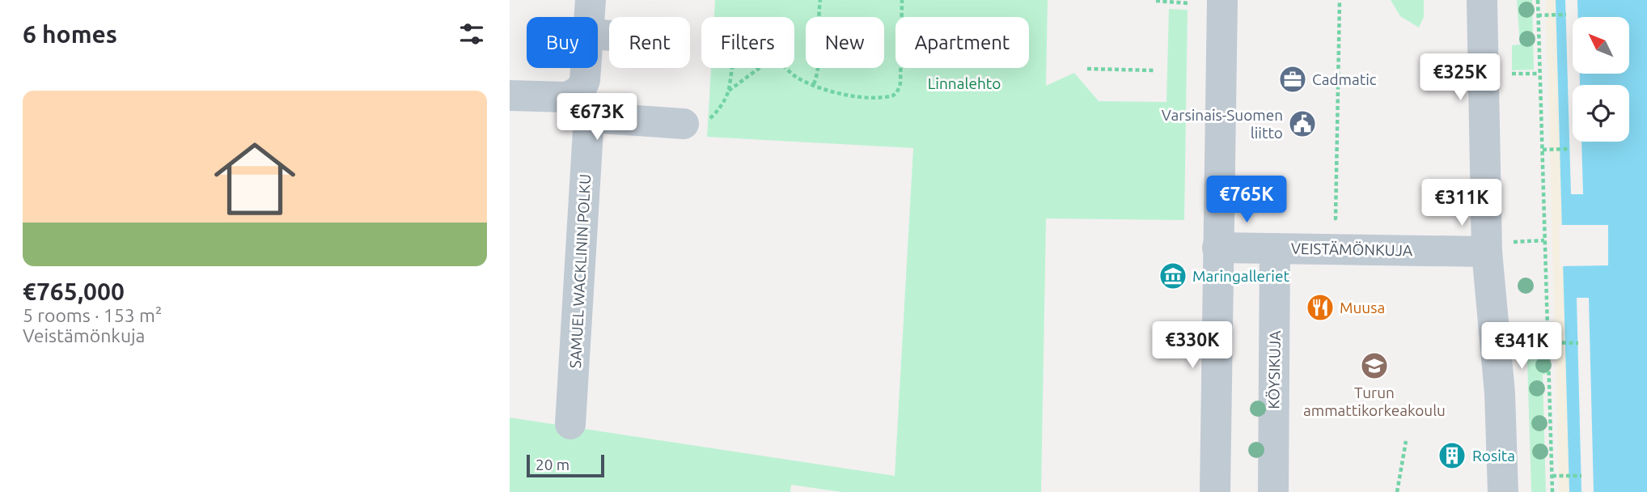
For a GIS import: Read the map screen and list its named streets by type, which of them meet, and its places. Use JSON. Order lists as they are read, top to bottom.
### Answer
{
  "streets": {
    "street": ["VEISTÄMÖNKUJA", "SAMUEL WACKLININ POLKU", "KÖYSIKUJA"]
  },
  "crossings": [
    ["VEISTÄMÖNKUJA", "KÖYSIKUJA"]
  ],
  "parks": ["Linnalehto"],
  "places": {
    "office": ["Cadmatic"],
    "public building": ["Varsinais-Suomen liitto"],
    "museum": ["Maringalleriet"],
    "restaurant": ["Muusa"],
    "school or university": ["Turun ammattikorkeakoulu"],
    "building": ["Rosita"]
  },
  "scale_bar": "20 m",
  "north": "top left",
  "page": {
    "heading": "6 homes",
    "chip": [
      "Buy",
      "Rent",
      "Filters",
      "New",
      "Apartment"
    ],
    "price": [
      "€325K",
      "€673K",
      "€765K",
      "€311K",
      "€330K",
      "€341K"
    ],
    "list": [
      {
        "name": "€765,000",
        "note": "5 rooms · 153 m² · Veistämönkuja"
      }
    ],
    "scale": "20 m"
  }
}
